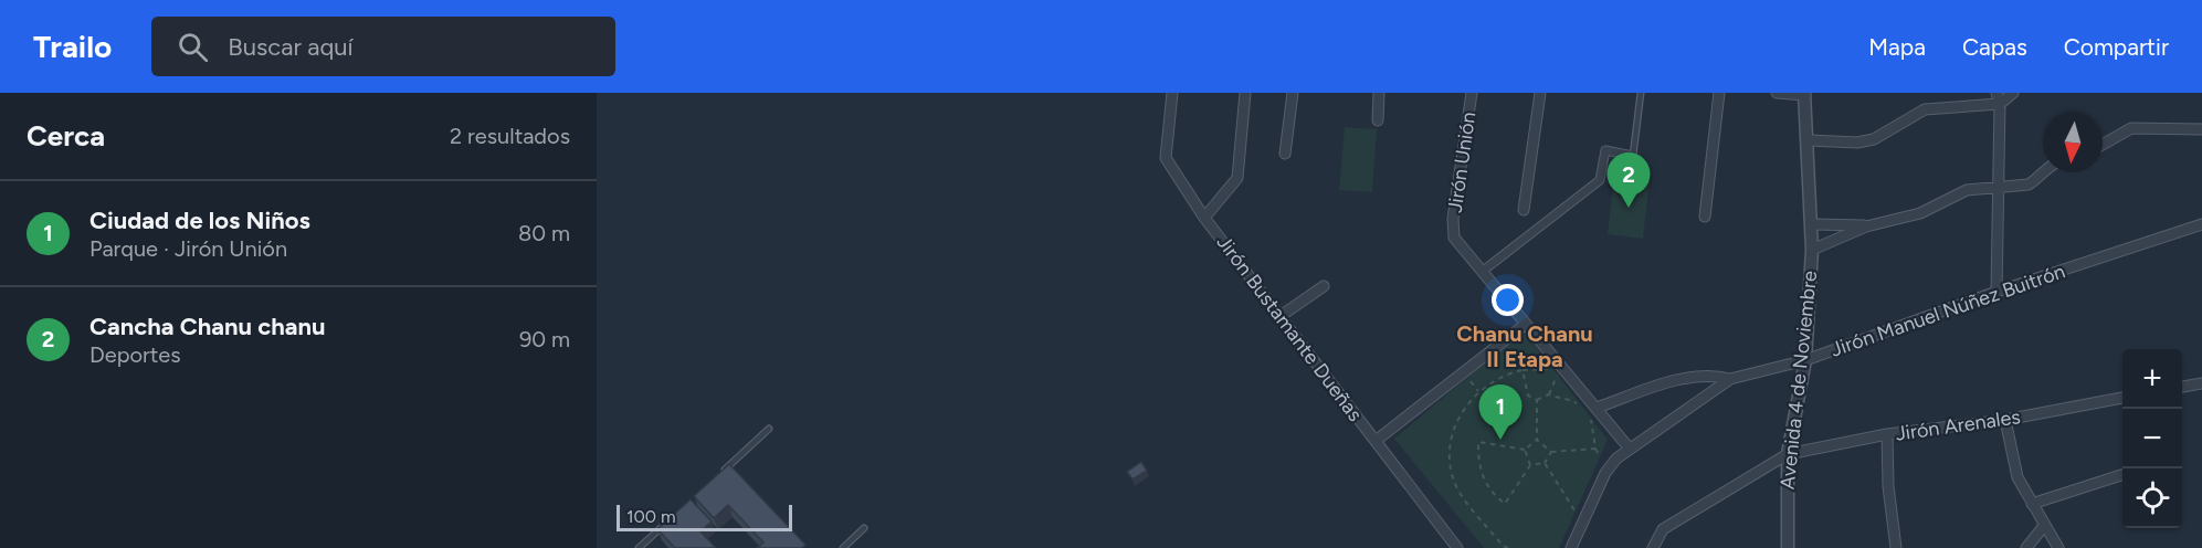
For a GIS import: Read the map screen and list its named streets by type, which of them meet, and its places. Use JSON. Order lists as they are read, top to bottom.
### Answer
{
  "streets": {
    "street": [
      "Jirón Unión",
      "Jirón Manuel Núñez Buitrón",
      "Jirón Bustamante Dueñas",
      "Avenida 4 de Noviembre",
      "Jirón Arenales"
    ]
  },
  "crossings": [
    ["Jirón Unión", "Jirón Manuel Núñez Buitrón"],
    ["Jirón Manuel Núñez Buitrón", "Avenida 4 de Noviembre"],
    ["Avenida 4 de Noviembre", "Jirón Arenales"]
  ],
  "districts": ["Chanu Chanu II Etapa"],
  "scale_bar": "100 m",
  "north": "bottom",
  "page": {
    "header": "Trailo",
    "search": "Buscar aquí",
    "nav": ["Mapa", "Capas", "Compartir"],
    "heading": ["Cerca", "2 resultados"],
    "pins": ["2", "1"],
    "list": [
      {
        "mark": "1",
        "name": "Ciudad de los Niños",
        "note": "Parque · Jirón Unión",
        "value": "80 m"
      },
      {
        "mark": "2",
        "name": "Cancha Chanu chanu",
        "note": "Deportes",
        "value": "90 m"
      }
    ],
    "map_buttons": ["+", "−"],
    "scale": "100 m"
  }
}
